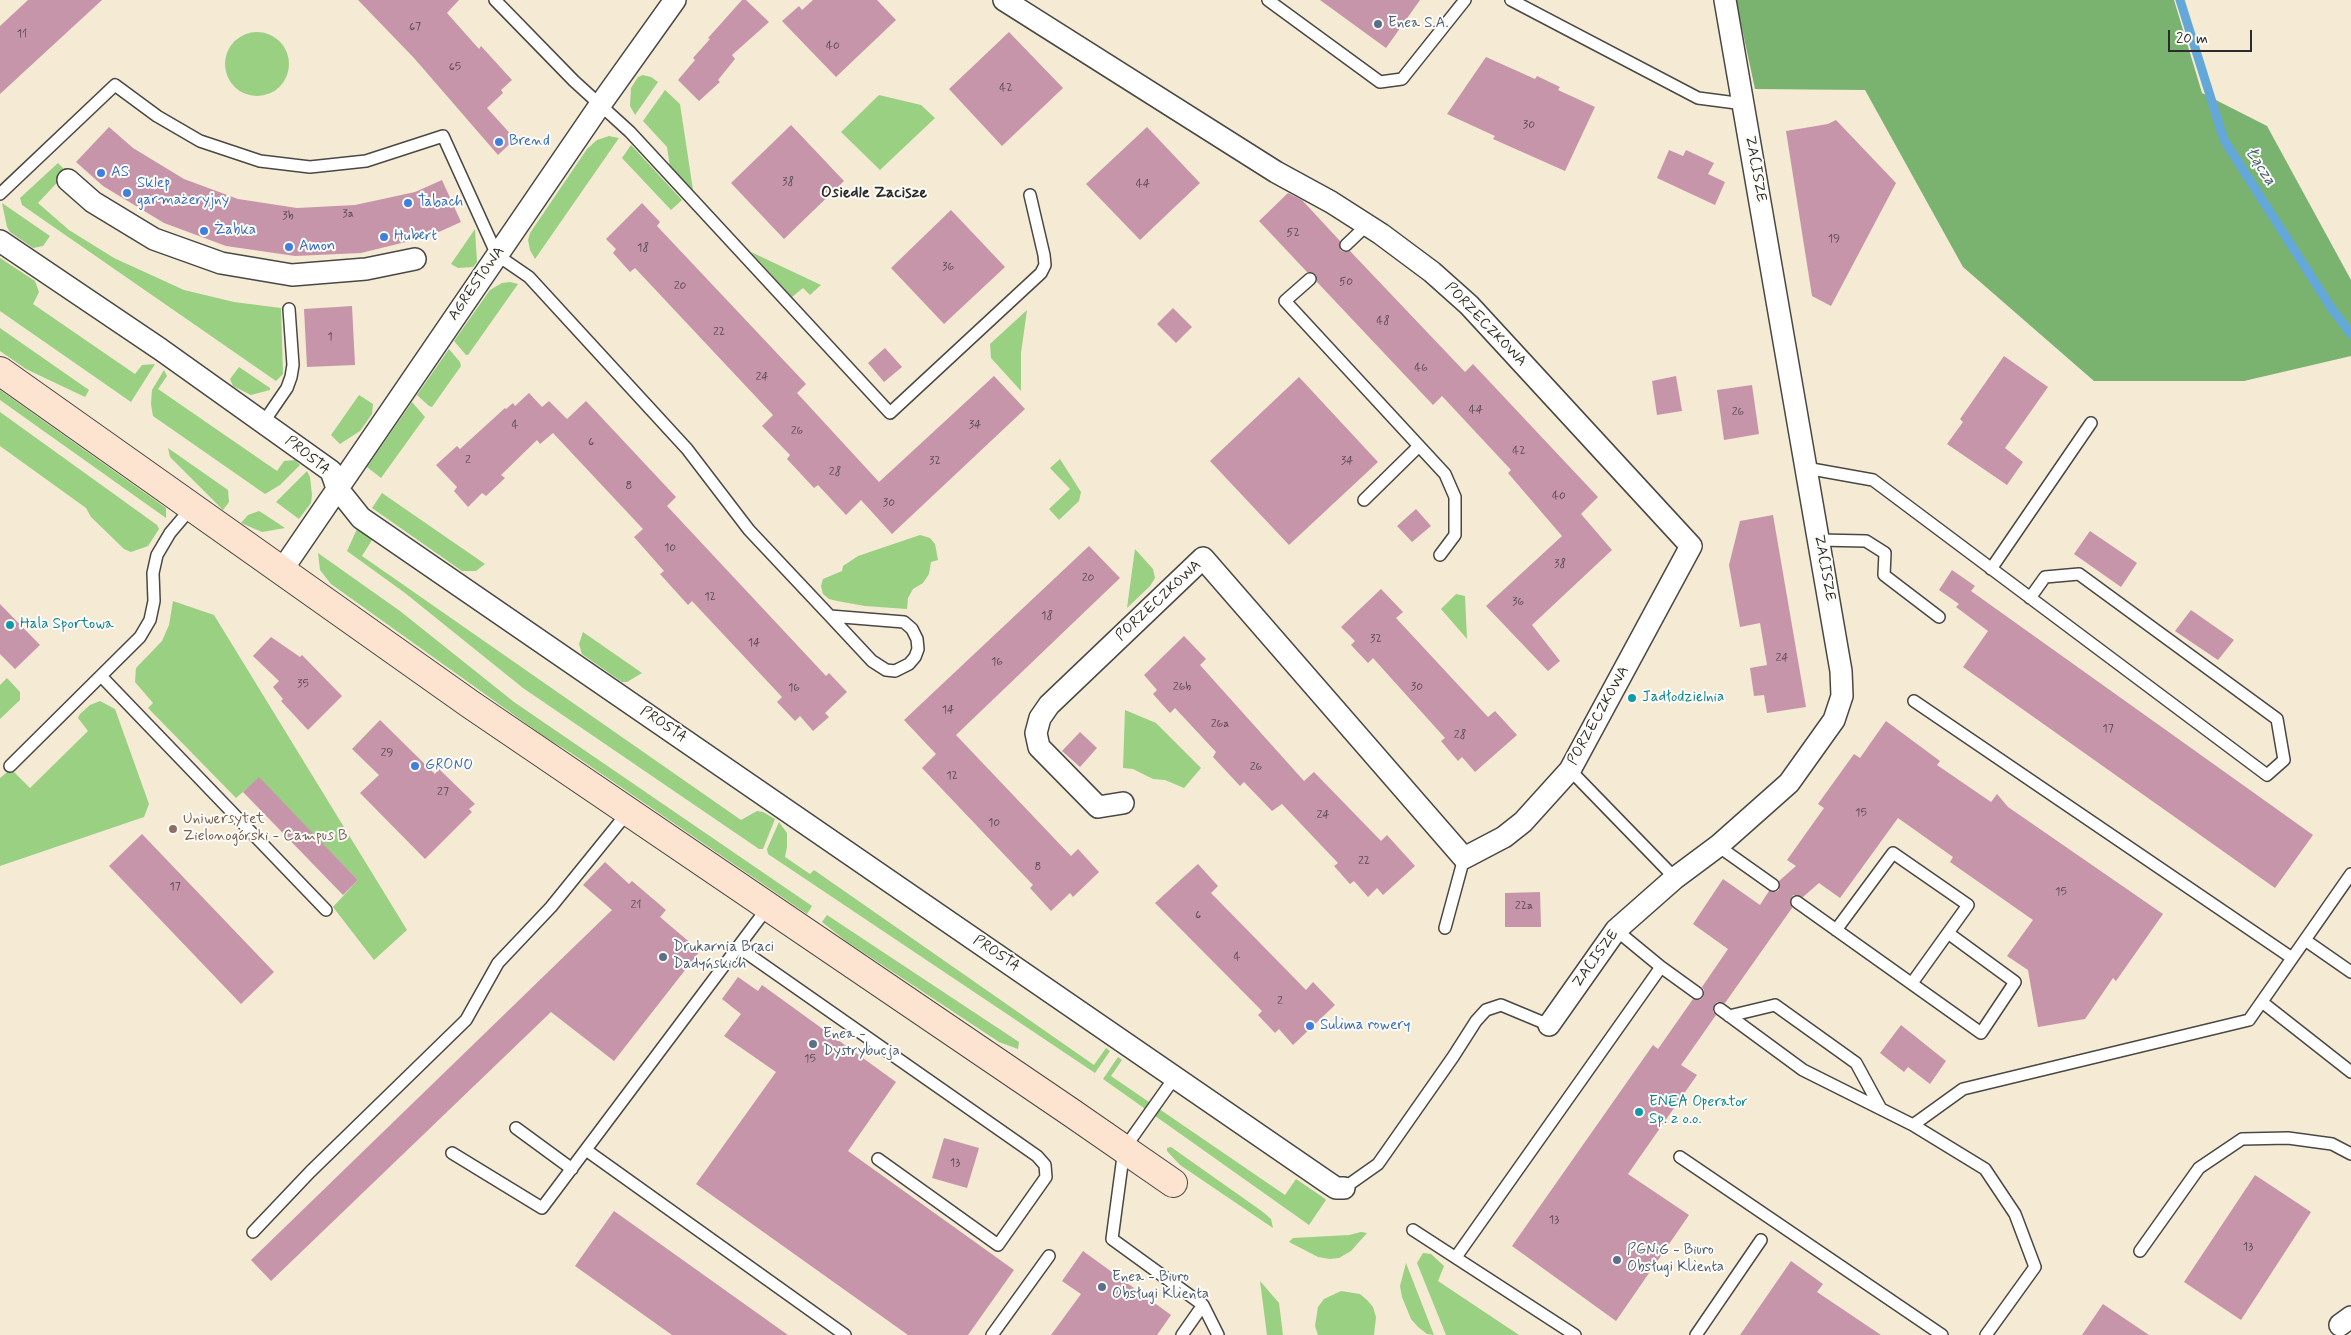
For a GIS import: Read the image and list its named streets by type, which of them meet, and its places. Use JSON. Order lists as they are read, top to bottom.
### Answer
{
  "streets": {
    "street": [
      "ZACISZE",
      "AGRESTOWA",
      "PORZECZKOWA",
      "PROSTA"
    ]
  },
  "crossings": [
    ["AGRESTOWA", "PROSTA"]
  ],
  "districts": ["Osiedle Zacisze"],
  "water": ["Łącza"],
  "places": [
    "Enea S.A.",
    "Brend",
    "AS",
    "Sklep garmażeryjny",
    "Tabach",
    "Żabka",
    "Hubert",
    "Amon",
    "Hala Sportowa",
    "Jadłodzielnia",
    "GRONO",
    "Uniwersytet Zielonogórski - Campus B",
    "Drukarnia Braci Dadyńskich",
    "Sulima rowery",
    "Enea - Dystrybucja",
    "ENEA Operator Sp. z o.o.",
    "PGNiG - Biuro Obsługi Klienta",
    "Enea - Biuro Obsługi Klienta"
  ],
  "house_numbers": [
    "67",
    "11",
    "40",
    "65",
    "42",
    "30",
    "38",
    "44",
    "3a",
    "3b",
    "52",
    "19",
    "18",
    "36",
    "50",
    "20",
    "48",
    "22",
    "1",
    "46",
    "24",
    "44",
    "26",
    "4",
    "34",
    "26",
    "6",
    "42",
    "2",
    "32",
    "34",
    "28",
    "8",
    "40",
    "30",
    "10",
    "38",
    "20",
    "12",
    "36",
    "18",
    "32",
    "14",
    "24",
    "16",
    "35",
    "26b",
    "30",
    "16",
    "14",
    "26a",
    "17",
    "28",
    "29",
    "26",
    "12",
    "27",
    "15",
    "24",
    "10",
    "22",
    "8",
    "17",
    "15",
    "21",
    "22a",
    "6",
    "4",
    "2",
    "15",
    "13",
    "13",
    "13"
  ],
  "scale_bar": "20 m"
}
